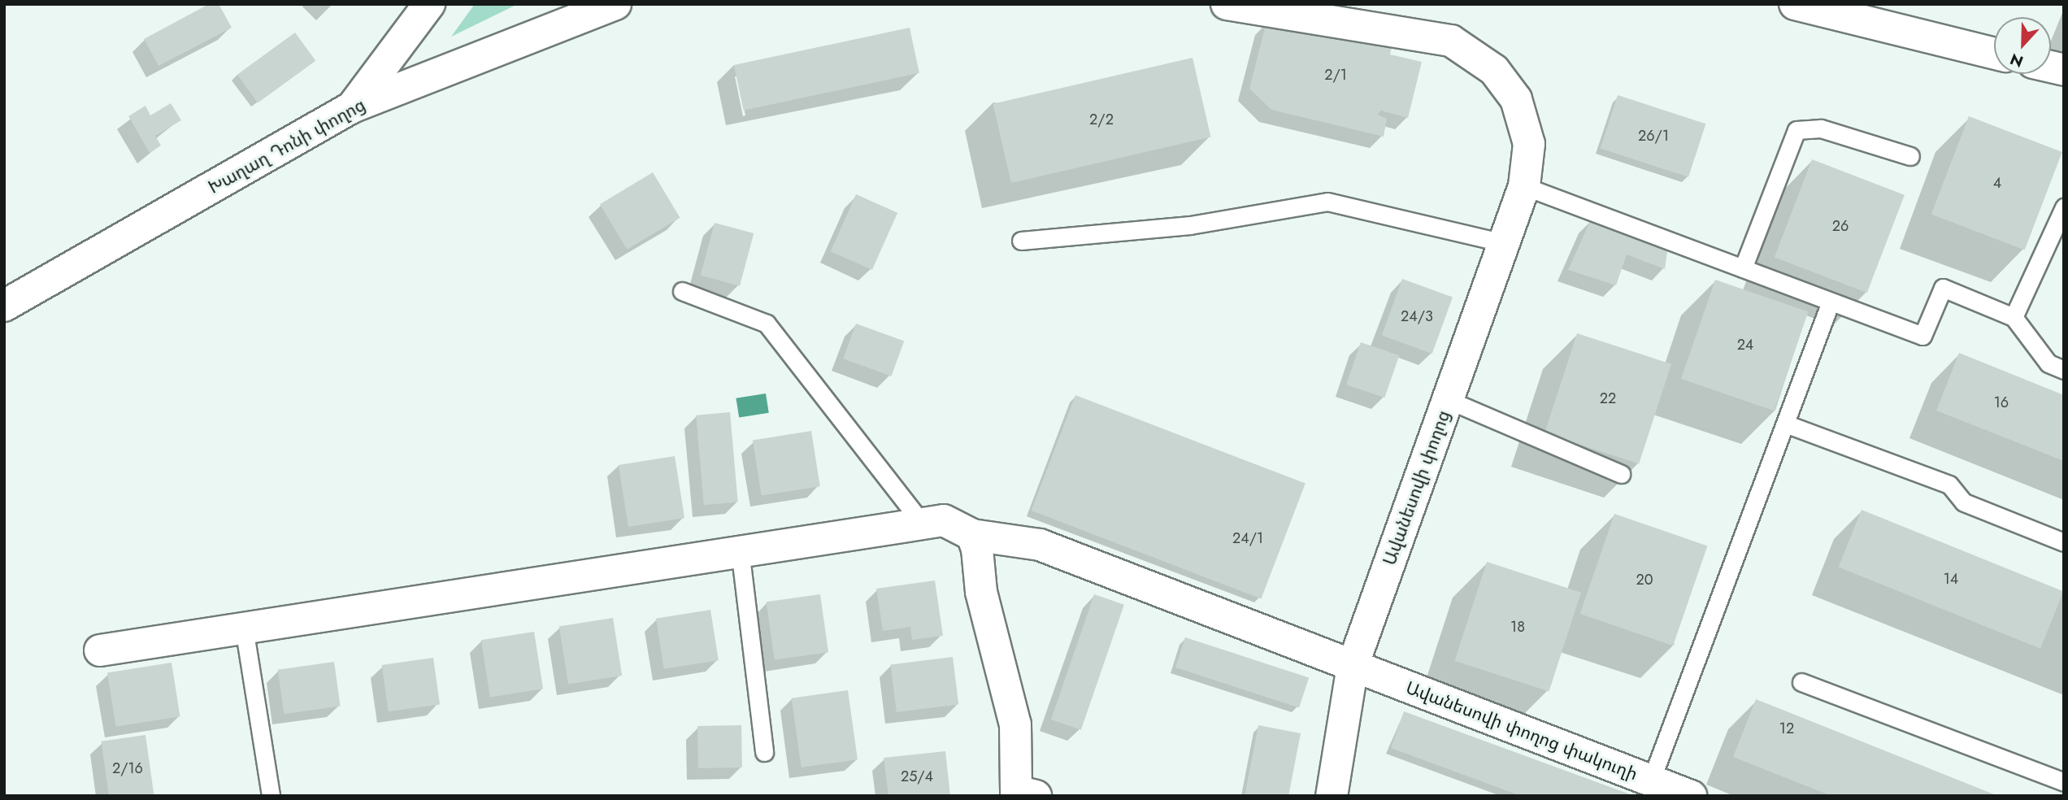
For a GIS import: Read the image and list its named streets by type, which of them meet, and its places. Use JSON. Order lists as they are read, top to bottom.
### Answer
{
  "streets": {
    "street": ["Խաղաղ Դոնի փողոց", "Ավանեսովի փողոց", "Ավանեսովի փողոց փակուղի"]
  },
  "crossings": [
    ["Ավանեսովի փողոց", "Ավանեսովի փողոց փակուղի"]
  ],
  "house_numbers": [
    "2/1",
    "2/2",
    "26/1",
    "4",
    "26",
    "24/3",
    "24",
    "22",
    "16",
    "24/1",
    "14",
    "20",
    "18",
    "12",
    "2/16",
    "25/4"
  ],
  "north": "bottom"
}
